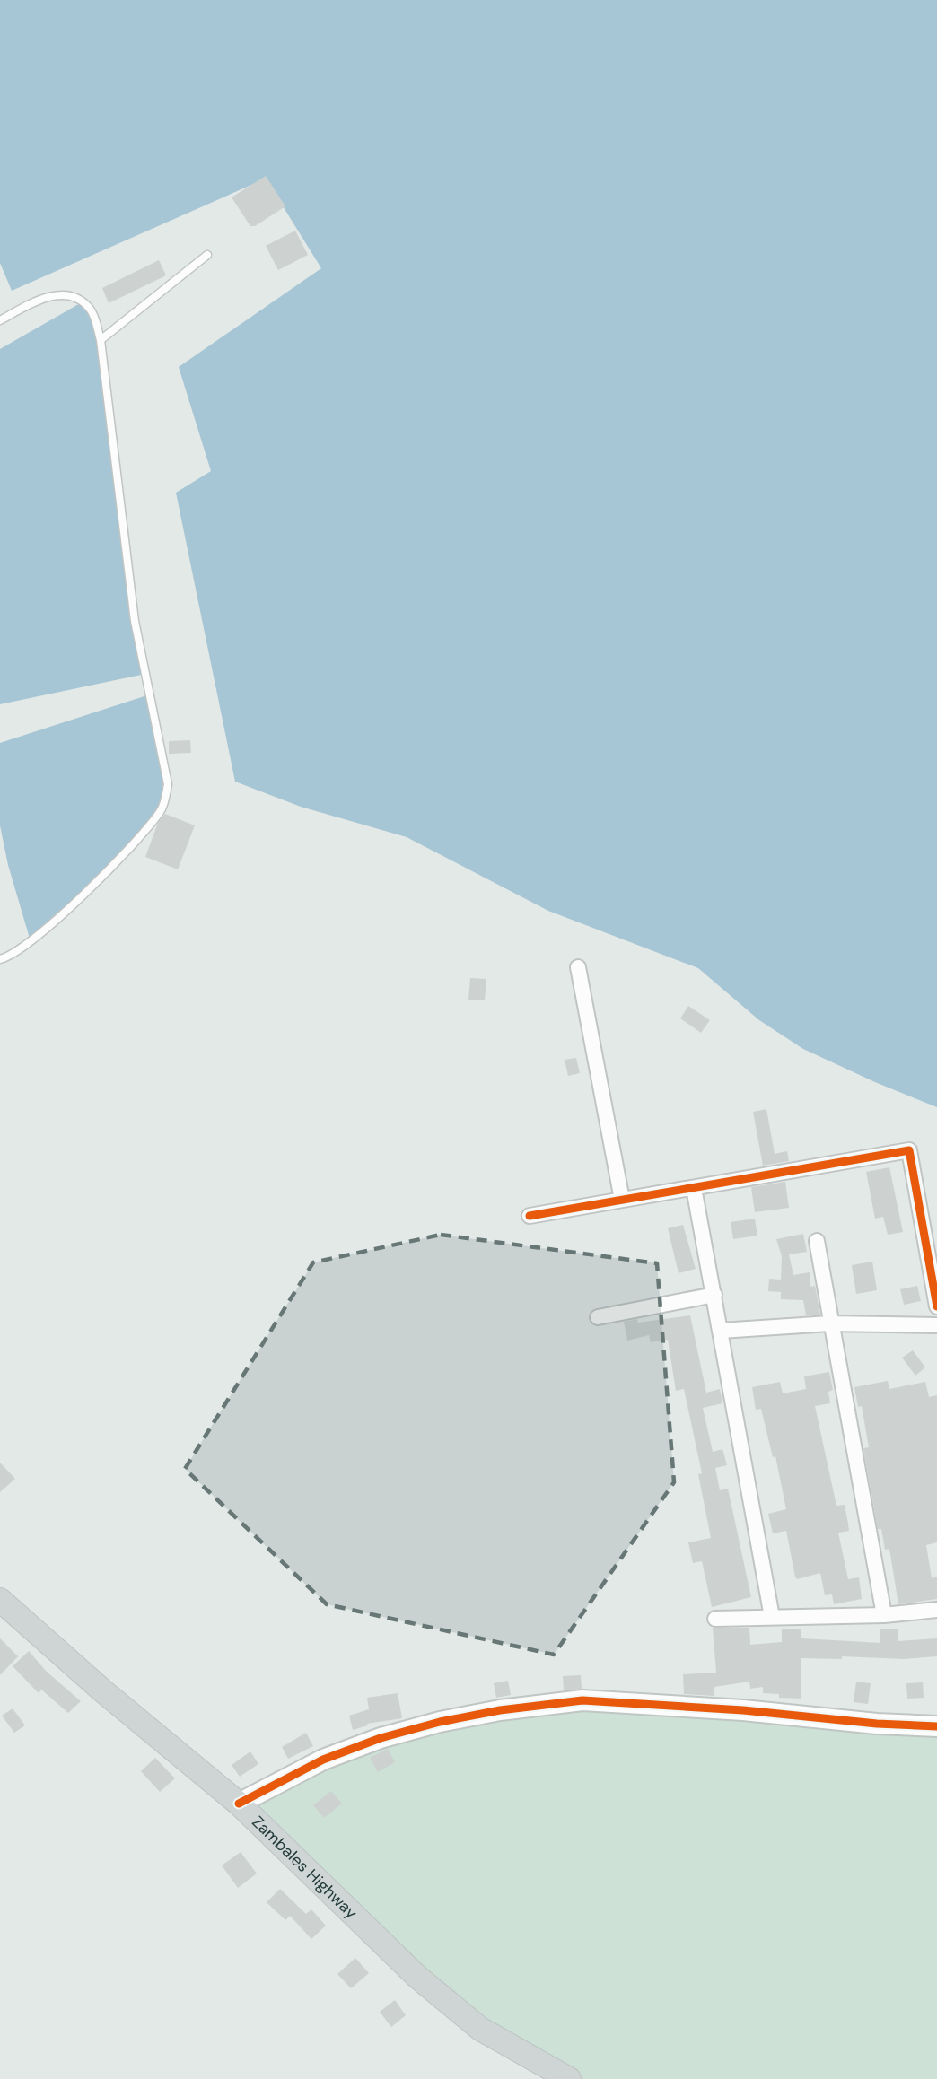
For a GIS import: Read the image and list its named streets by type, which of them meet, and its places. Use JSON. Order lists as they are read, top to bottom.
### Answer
{
  "streets": {
    "main road": ["Zambales Highway"]
  }
}
